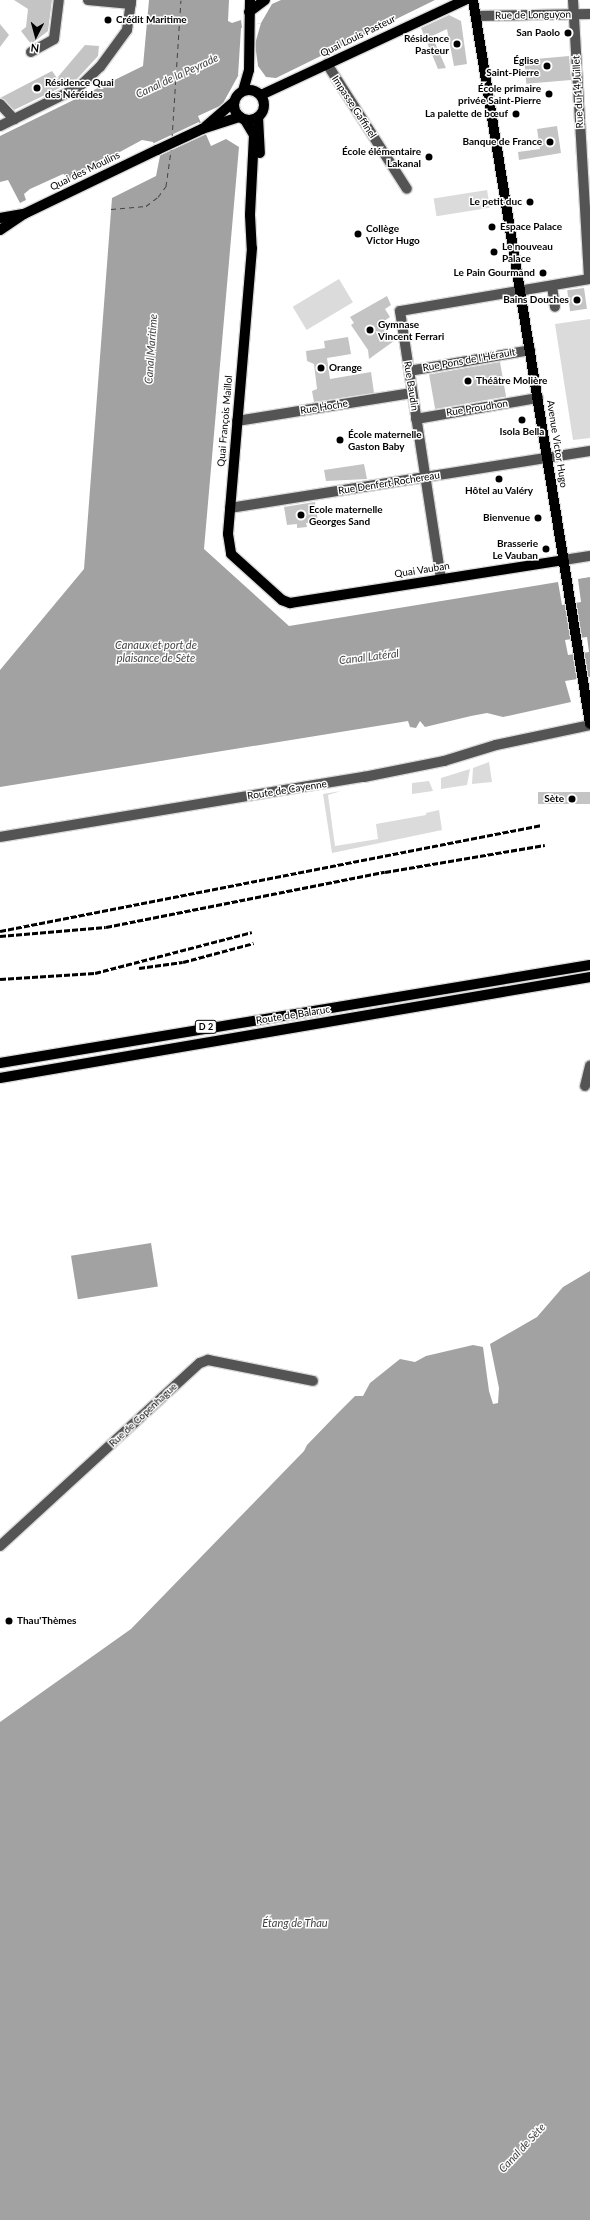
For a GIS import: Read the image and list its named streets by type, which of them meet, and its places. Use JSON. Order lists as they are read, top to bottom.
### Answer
{
  "streets": {
    "main road": [
      "Quai Louis Pasteur",
      "Quai des Moulins",
      "Quai François Maillol",
      "Avenue Victor Hugo",
      "Quai Vauban",
      "Route de Balaruc",
      "D 2"
    ],
    "street": [
      "Rue de Longuyon",
      "Rue du 14 Juillet",
      "Impasse Gaffinel",
      "Rue Pons de l'Hérault",
      "Rue Baudin",
      "Rue Hoche",
      "Rue Proudhon",
      "Rue Denfert Rochereau",
      "Route de Cayenne",
      "Rue de Copenhague"
    ]
  },
  "crossings": [
    ["Rue de Longuyon", "Rue du 14 Juillet"],
    ["Rue de Longuyon", "Avenue Victor Hugo"],
    ["Quai Louis Pasteur", "Impasse Gaffinel"],
    ["Quai Louis Pasteur", "Quai François Maillol"],
    ["Rue Pons de l'Hérault", "Rue Baudin"],
    ["Rue Pons de l'Hérault", "Avenue Victor Hugo"],
    ["Rue Baudin", "Rue Hoche"],
    ["Rue Baudin", "Rue Proudhon"],
    ["Rue Baudin", "Avenue Victor Hugo"],
    ["Rue Baudin", "Rue Denfert Rochereau"],
    ["Rue Baudin", "Quai Vauban"],
    ["Rue Hoche", "Quai François Maillol"],
    ["Rue Proudhon", "Avenue Victor Hugo"],
    ["Quai François Maillol", "Rue Denfert Rochereau"],
    ["Quai François Maillol", "Quai Vauban"],
    ["Avenue Victor Hugo", "Rue Denfert Rochereau"],
    ["Avenue Victor Hugo", "Quai Vauban"],
    ["Avenue Victor Hugo", "Route de Cayenne"]
  ],
  "water": [
    "Canal de la Peyrade",
    "Canal Maritime",
    "Canaux et port de plaisance de Sète",
    "Canal Latéral",
    "Étang de Thau",
    "Canal de Sète"
  ],
  "places": [
    "Crédit Maritime",
    "San Paolo",
    "Résidence Pasteur",
    "Église Saint-Pierre",
    "Résidence Quai des Néréides",
    "École primaire privée Saint-Pierre",
    "La palette de bœuf",
    "Banque de France",
    "École élémentaire Lakanal",
    "Le petit duc",
    "Espace Palace",
    "Collège Victor Hugo",
    "Le nouveau Palace",
    "Le Pain Gourmand",
    "Bains Douches",
    "Gymnase Vincent Ferrari",
    "Orange",
    "Théâtre Molière",
    "Isola Bella",
    "École maternelle Gaston Baby",
    "Hôtel au Valéry",
    "Ecole maternelle Georges Sand",
    "Bienvenue",
    "Brasserie Le Vauban",
    "Sète",
    "Thau'Thèmes"
  ],
  "north": "bottom"
}
